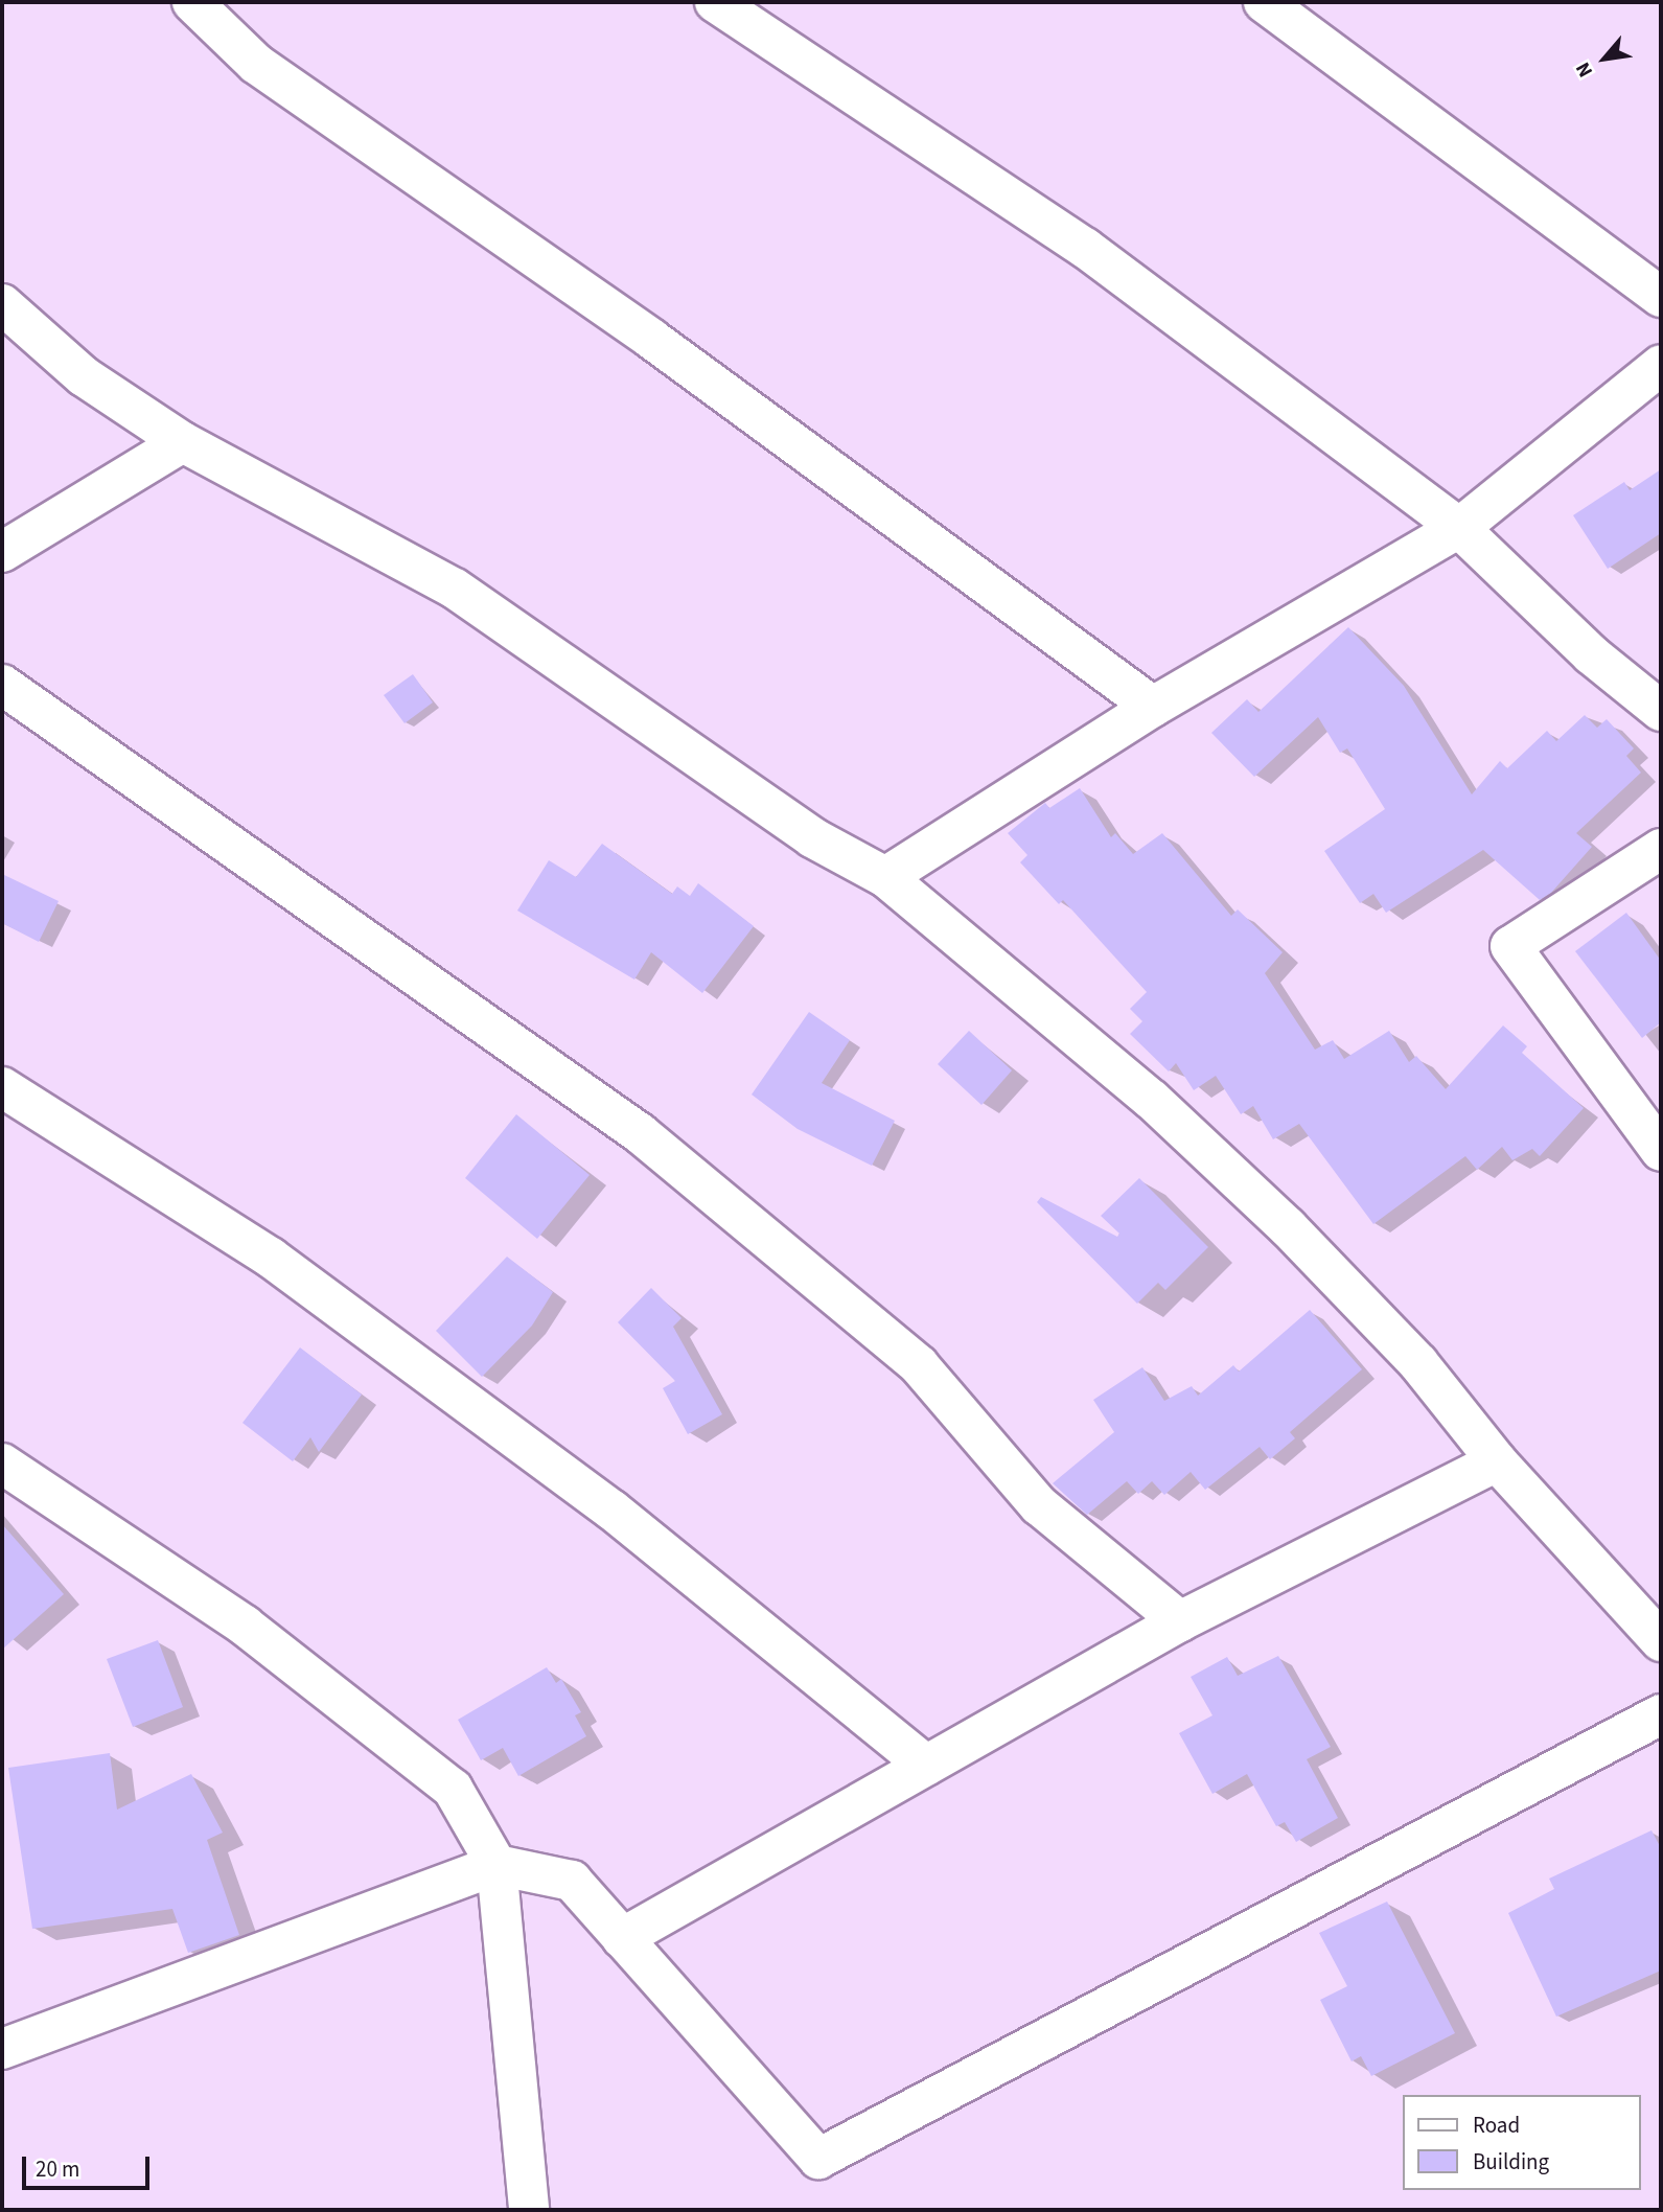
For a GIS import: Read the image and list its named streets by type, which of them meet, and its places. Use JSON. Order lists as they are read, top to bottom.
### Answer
{
  "legend": ["Road", "Building"],
  "scale_bar": "20 m",
  "north": "bottom left"
}
